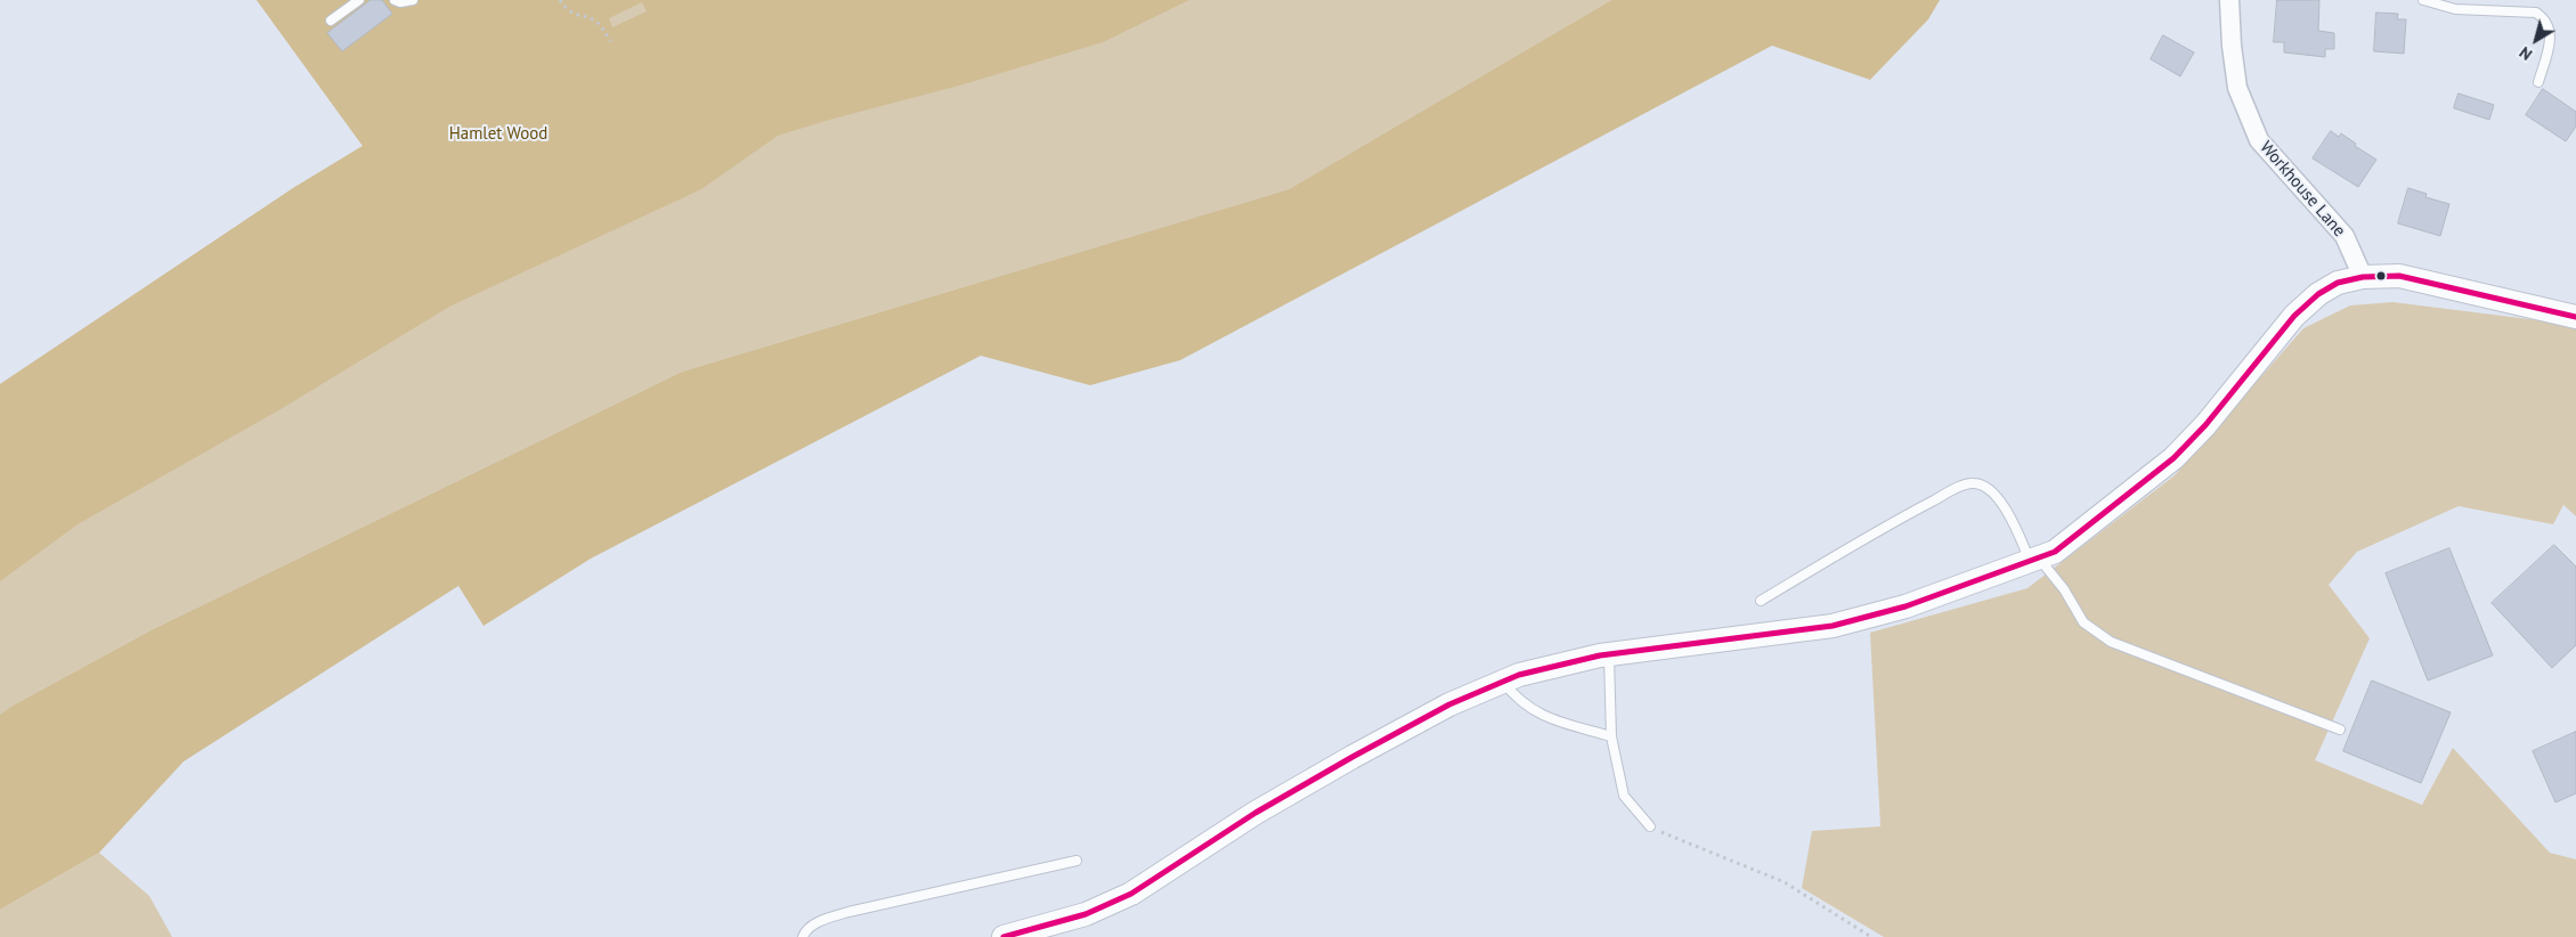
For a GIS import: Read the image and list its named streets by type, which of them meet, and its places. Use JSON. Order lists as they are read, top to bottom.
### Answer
{
  "streets": {
    "street": ["Workhouse Lane"]
  },
  "parks": ["Hamlet Wood"],
  "north": "bottom left"
}
